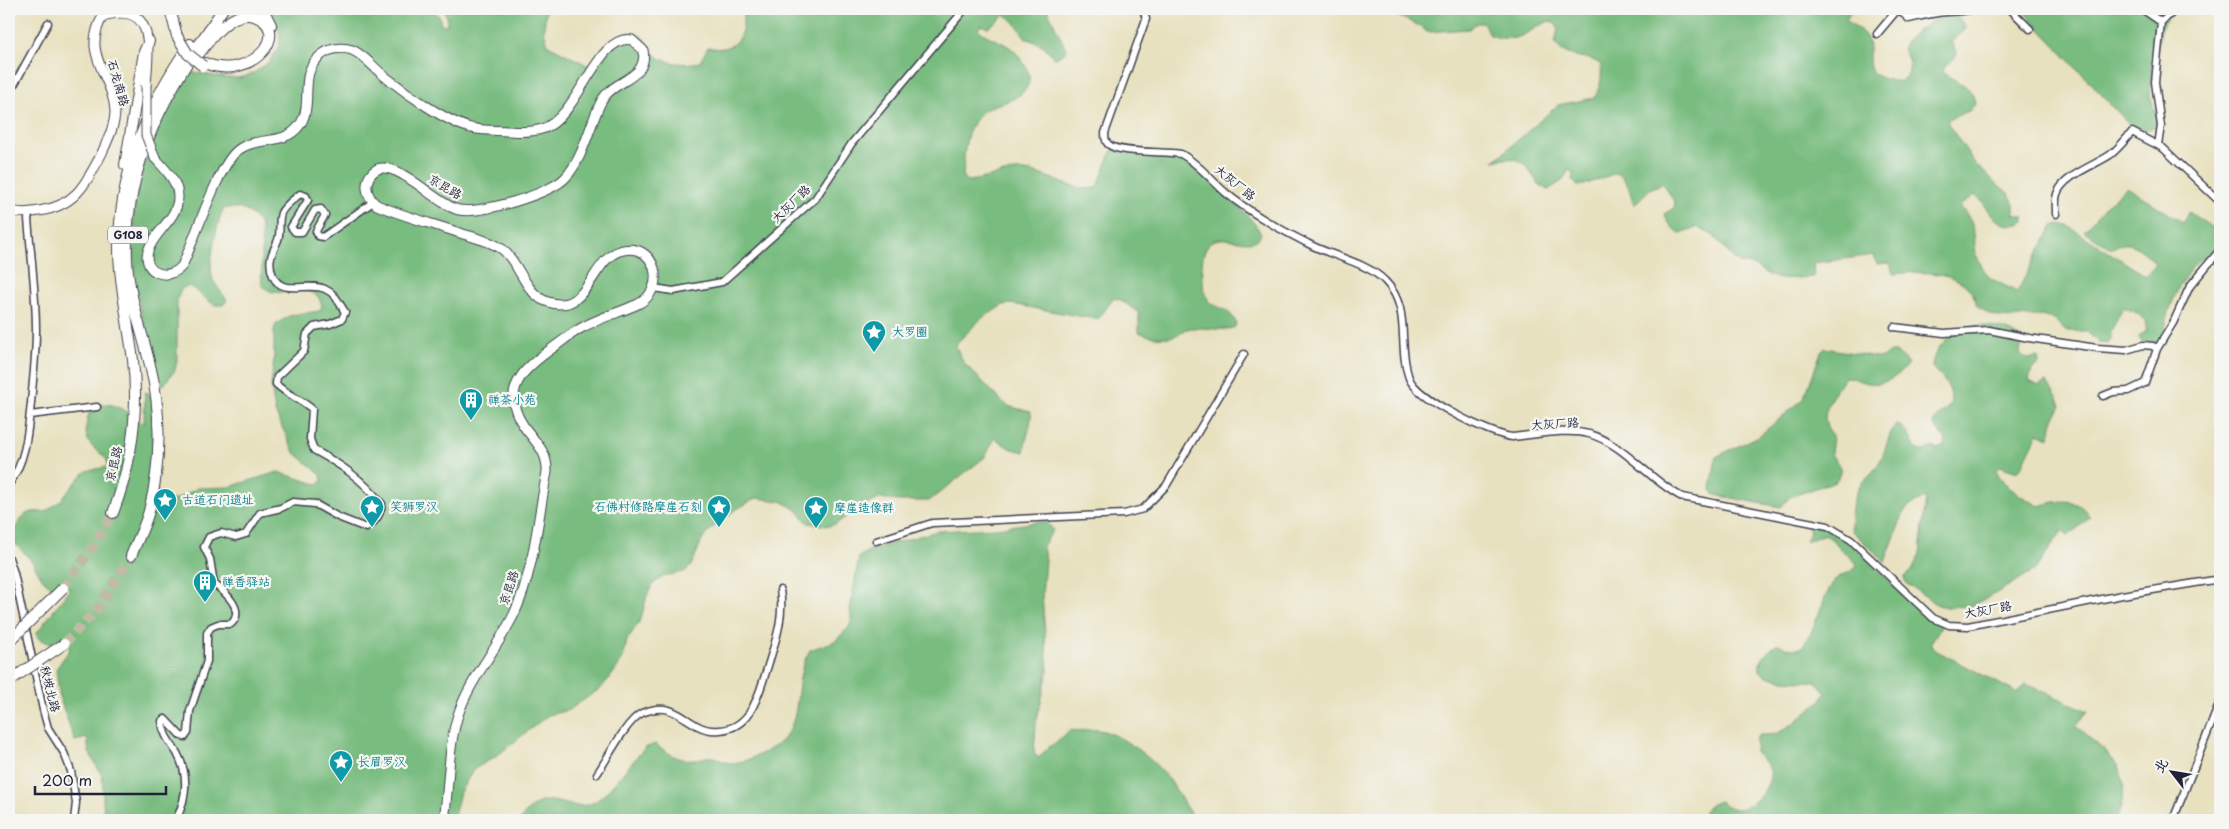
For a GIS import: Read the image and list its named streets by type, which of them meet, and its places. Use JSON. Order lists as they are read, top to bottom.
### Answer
{
  "streets": {
    "highway": ["京昆路", "G108"],
    "main road": ["石龙南路"],
    "street": ["大灰厂路", "秋坡北路"]
  },
  "crossings": [
    ["石龙南路", "京昆路"],
    ["大灰厂路", "京昆路"]
  ],
  "places": {
    "place": [
      "大罗圈",
      "古道石门遗址",
      "笑狮罗汉",
      "石佛村修路摩崖石刻",
      "摩崖造像群",
      "长眉罗汉"
    ],
    "building": ["禅茶小苑", "禅香驿站"]
  },
  "scale_bar": "200 m",
  "north": "top left"
}
